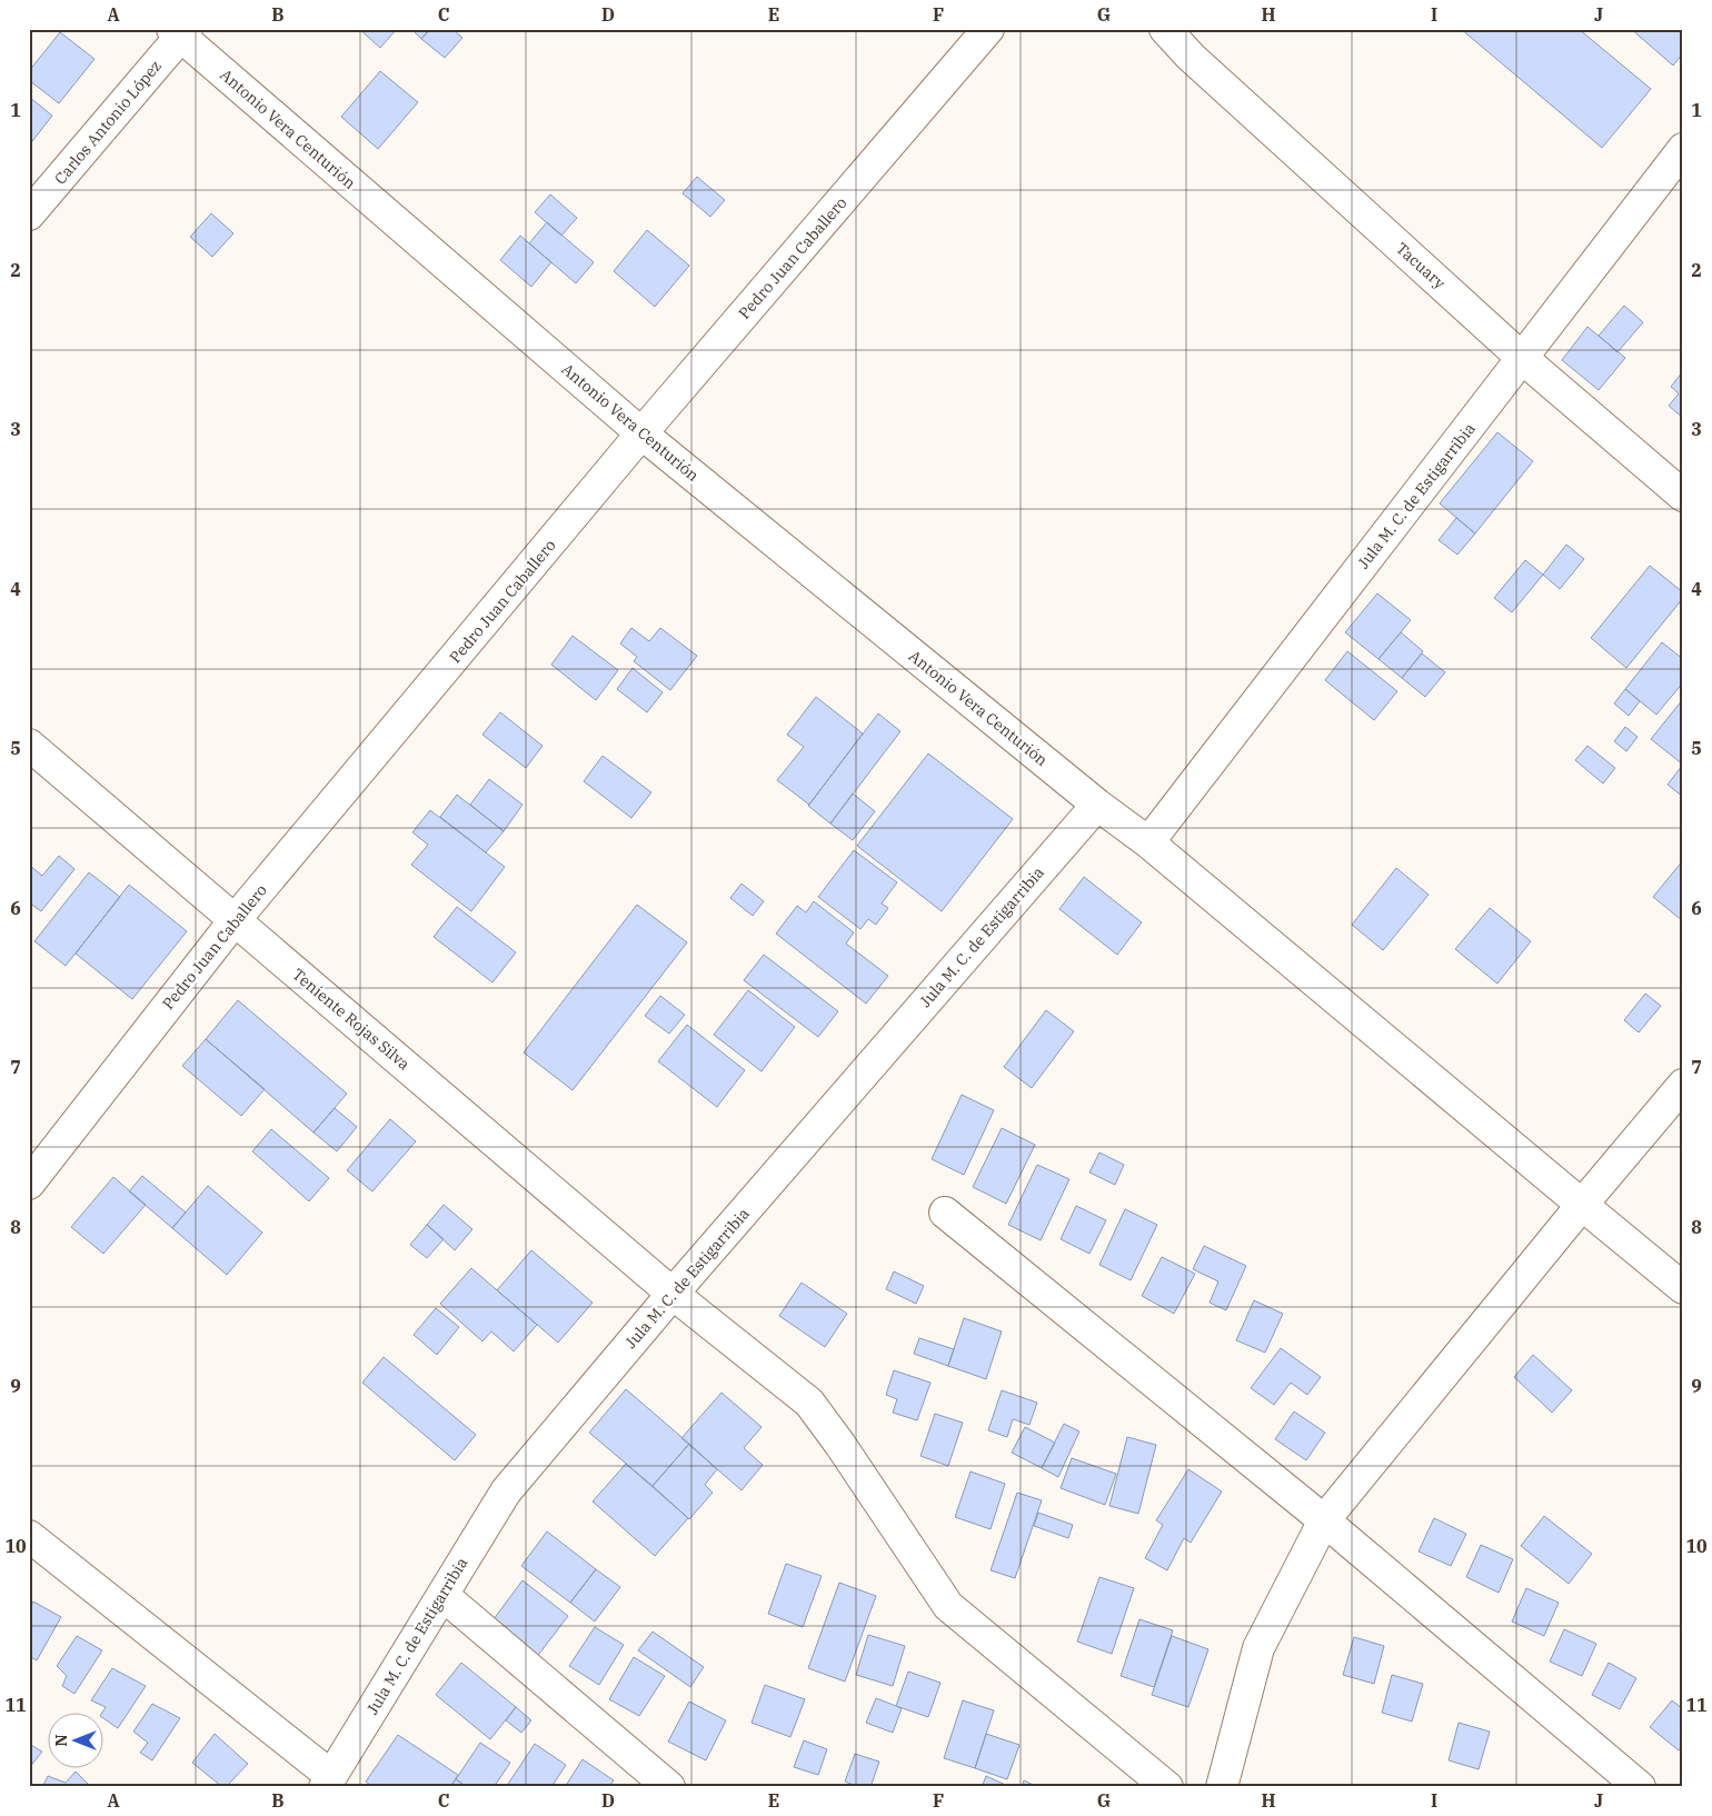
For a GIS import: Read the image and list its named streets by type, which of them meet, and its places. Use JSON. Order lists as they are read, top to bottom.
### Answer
{
  "streets": {
    "street": [
      "Carlos Antonio López",
      "Antonio Vera Centurión",
      "Pedro Juan Caballero",
      "Tacuary",
      "Jula M. C. de Estigarribia",
      "Teniente Rojas Silva"
    ]
  },
  "crossings": [
    ["Carlos Antonio López", "Antonio Vera Centurión"],
    ["Antonio Vera Centurión", "Pedro Juan Caballero"],
    ["Antonio Vera Centurión", "Jula M. C. de Estigarribia"],
    ["Pedro Juan Caballero", "Teniente Rojas Silva"],
    ["Tacuary", "Jula M. C. de Estigarribia"],
    ["Jula M. C. de Estigarribia", "Teniente Rojas Silva"]
  ],
  "north": "left",
  "grid": {
    "columns": [
      "A",
      "B",
      "C",
      "D",
      "E",
      "F",
      "G",
      "H",
      "I",
      "J"
    ],
    "rows": [
      "1",
      "2",
      "3",
      "4",
      "5",
      "6",
      "7",
      "8",
      "9",
      "10",
      "11"
    ]
  }
}
